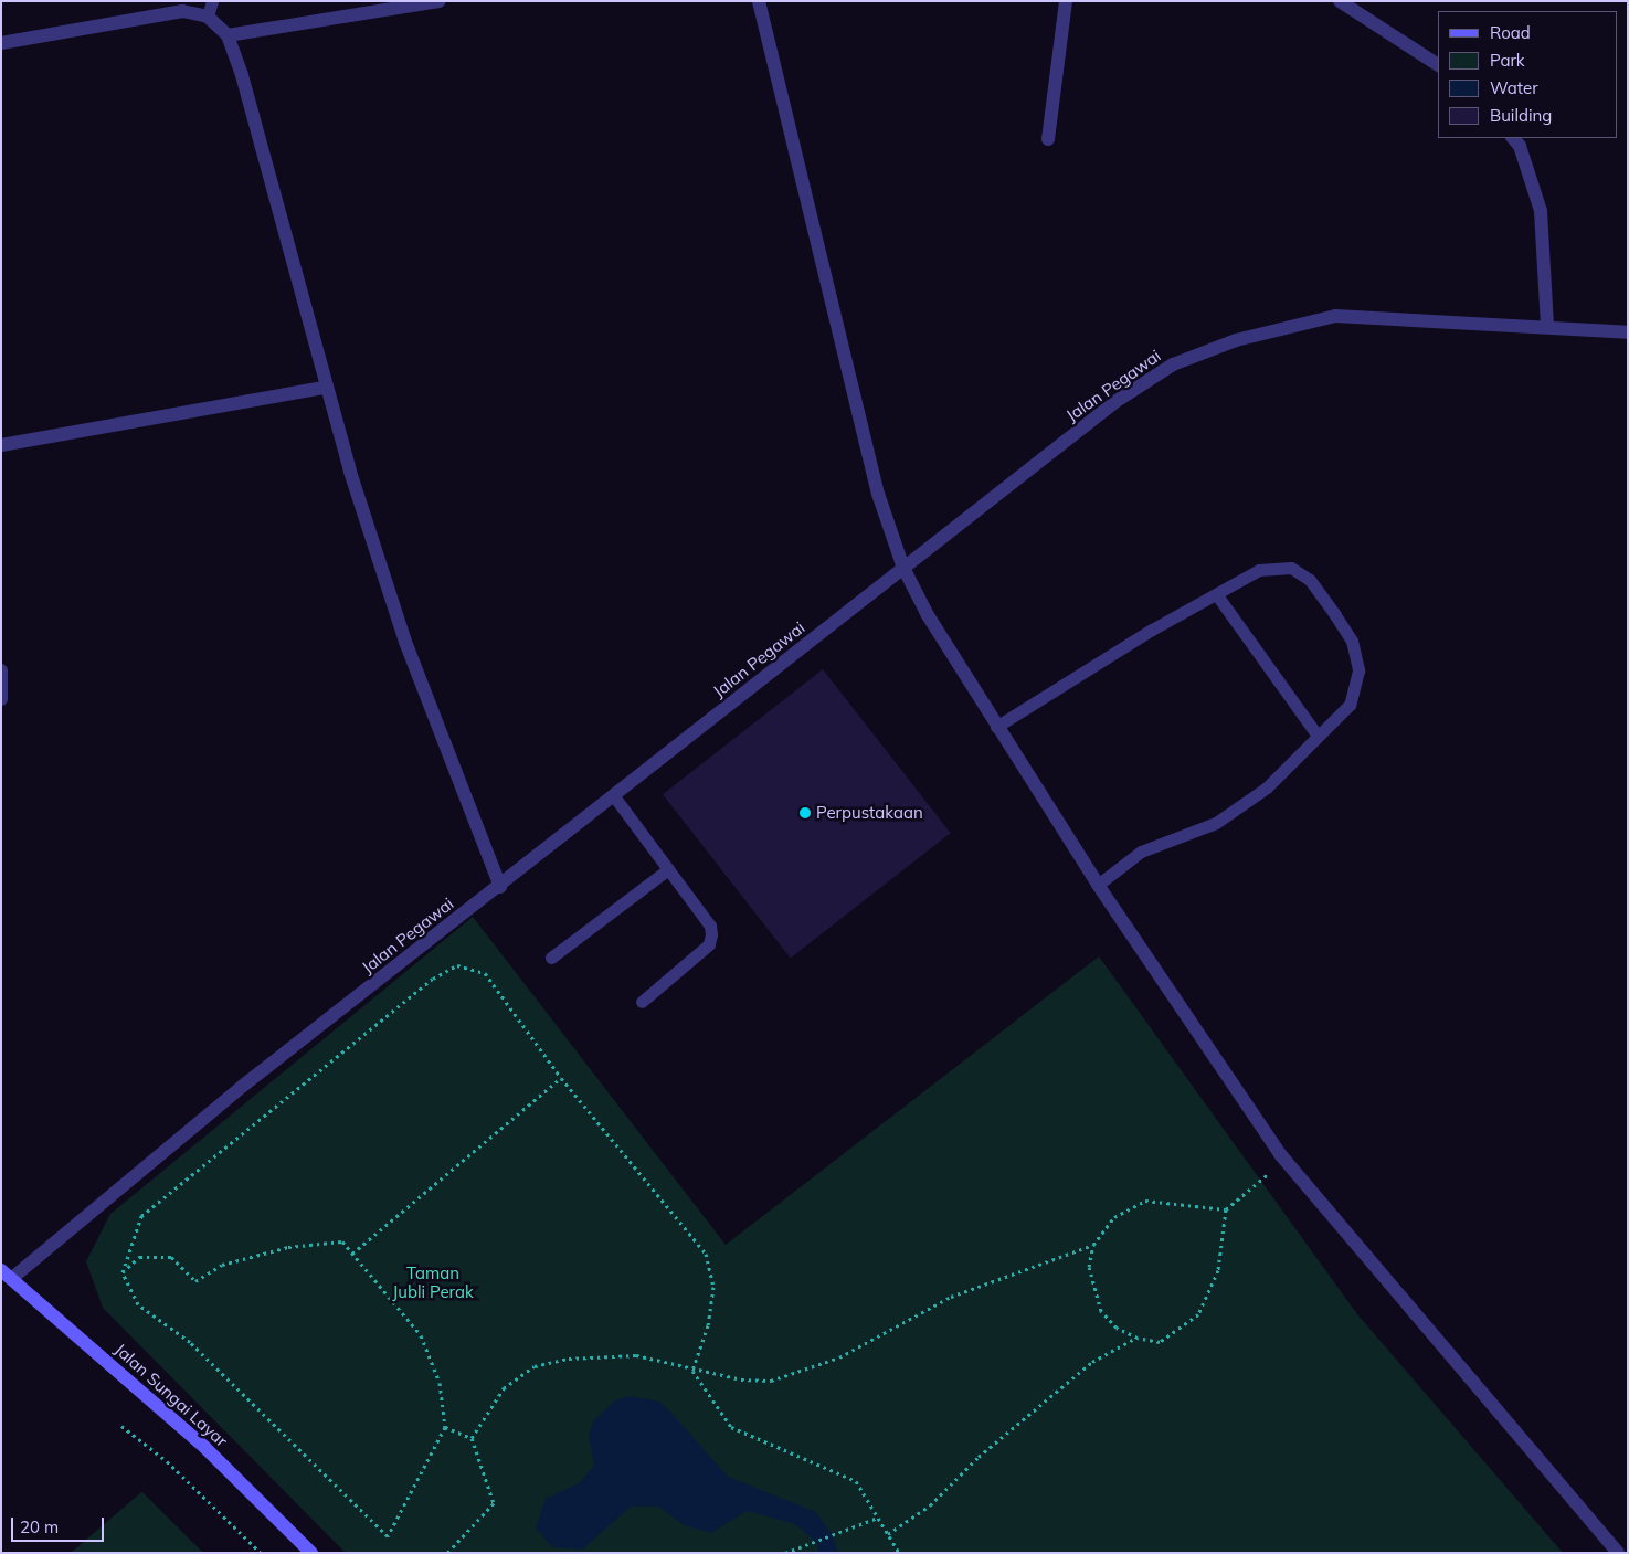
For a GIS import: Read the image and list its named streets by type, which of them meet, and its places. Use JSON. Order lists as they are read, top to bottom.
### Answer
{
  "streets": {
    "main road": ["Jalan Sungai Layar"],
    "street": ["Jalan Pegawai"]
  },
  "crossings": [
    ["Jalan Pegawai", "Jalan Sungai Layar"]
  ],
  "parks": ["Taman Jubli Perak"],
  "places": ["Perpustakaan"],
  "legend": [
    "Road",
    "Park",
    "Water",
    "Building"
  ],
  "scale_bar": "20 m"
}
